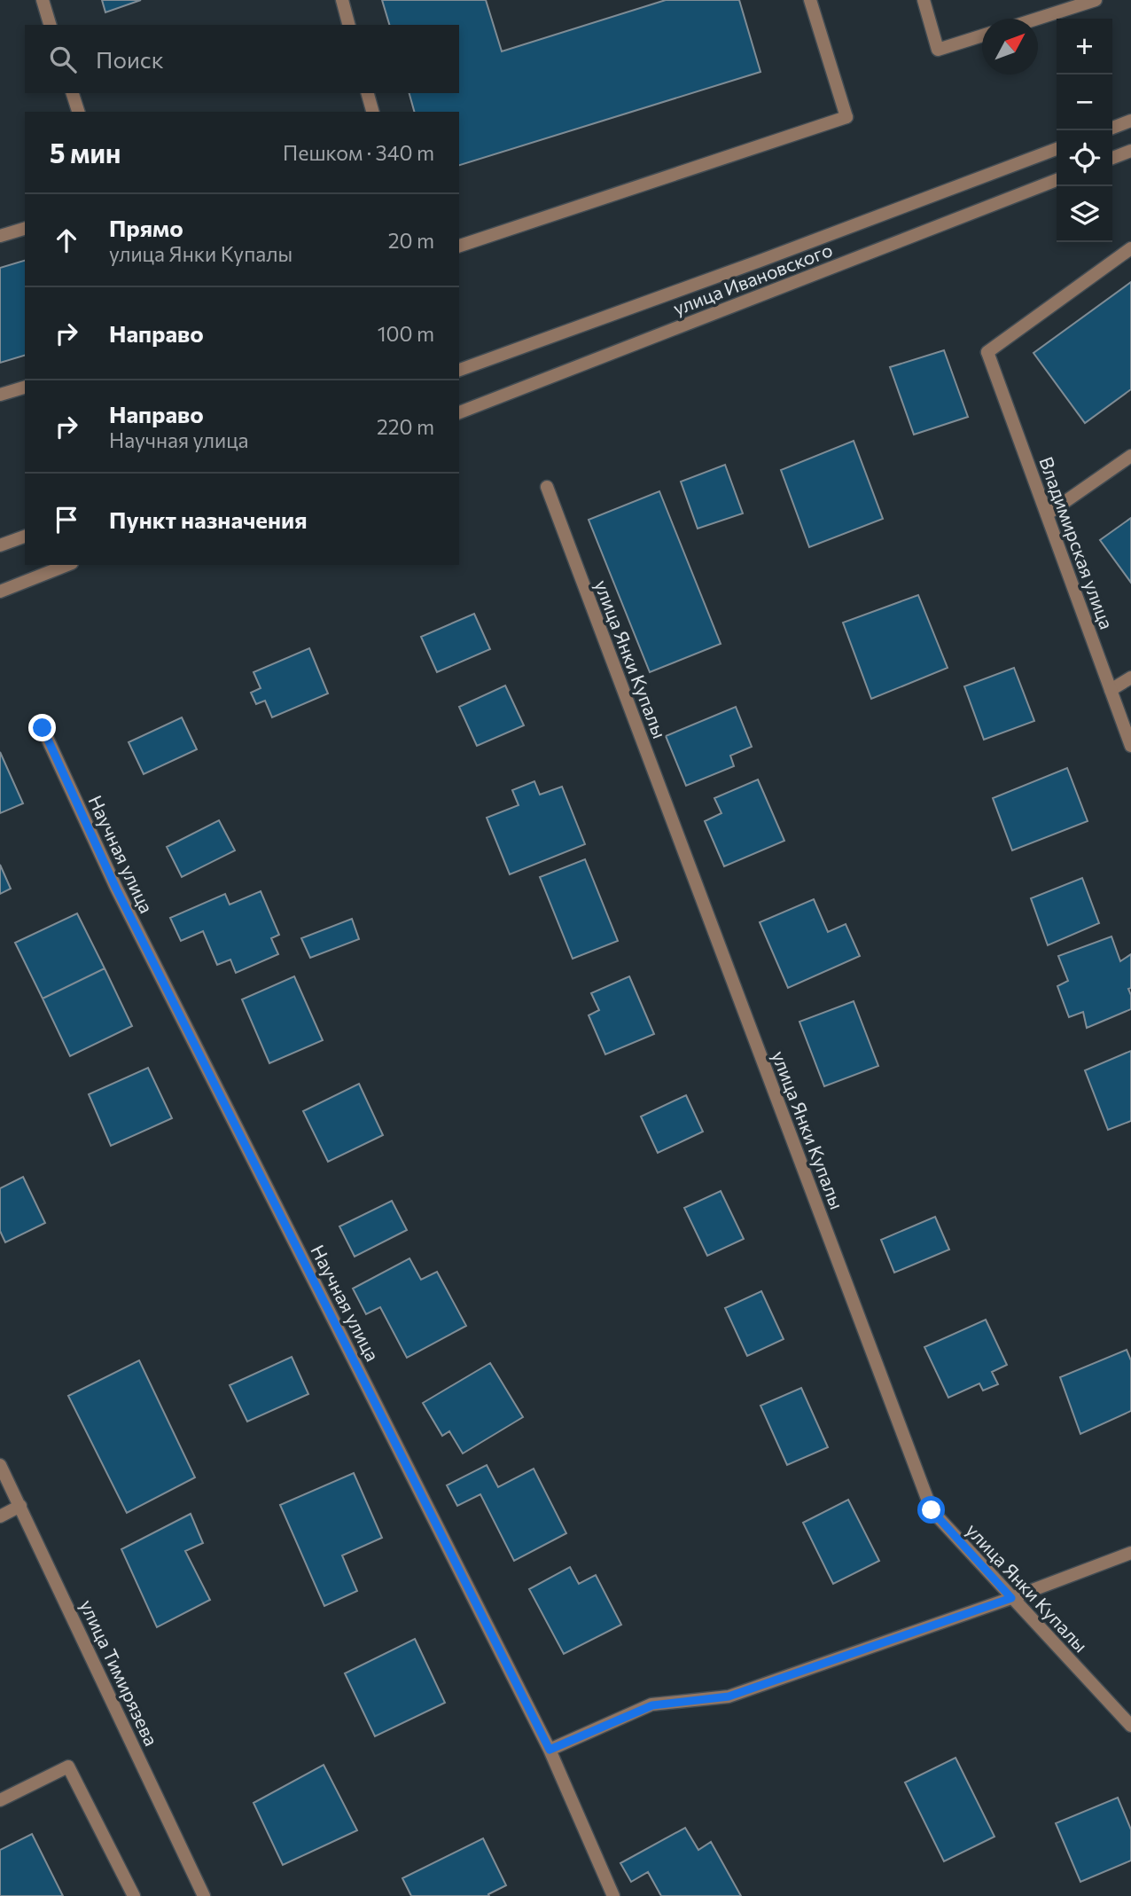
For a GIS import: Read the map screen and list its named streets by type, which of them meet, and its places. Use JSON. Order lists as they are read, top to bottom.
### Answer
{
  "streets": {
    "street": [
      "улица Ивановского",
      "Владимирская улица",
      "улица Янки Купалы",
      "Научная улица",
      "улица Тимирязева"
    ]
  },
  "north": "top right",
  "page": {
    "map_buttons": ["+", "−"],
    "search": "Поиск",
    "heading": ["5 мин", "Пешком · 340 m"],
    "list": [
      ["Прямо", "улица Янки Купалы", "20 m"],
      ["Направо", "100 m"],
      ["Направо", "Научная улица", "220 m"],
      "Пункт назначения"
    ]
  }
}
